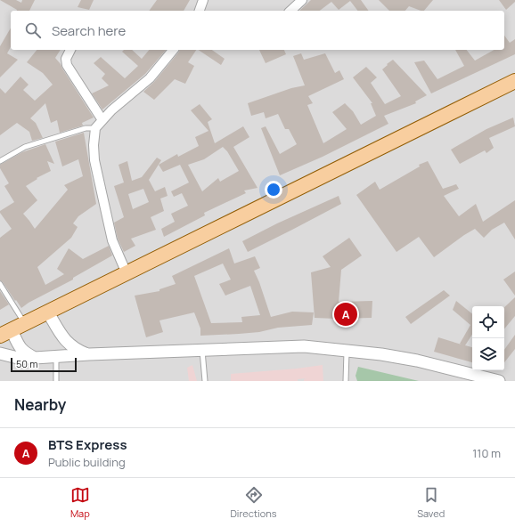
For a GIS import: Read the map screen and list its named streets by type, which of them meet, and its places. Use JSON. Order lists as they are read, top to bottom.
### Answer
{
  "scale_bar": "50 m",
  "page": {
    "search": "Search here",
    "pins": "A",
    "scale": "50 m",
    "heading": "Nearby",
    "list": [
      {
        "mark": "A",
        "name": "BTS Express",
        "note": "Public building",
        "value": "110 m"
      }
    ],
    "nav": ["Map", "Directions", "Saved"]
  }
}
